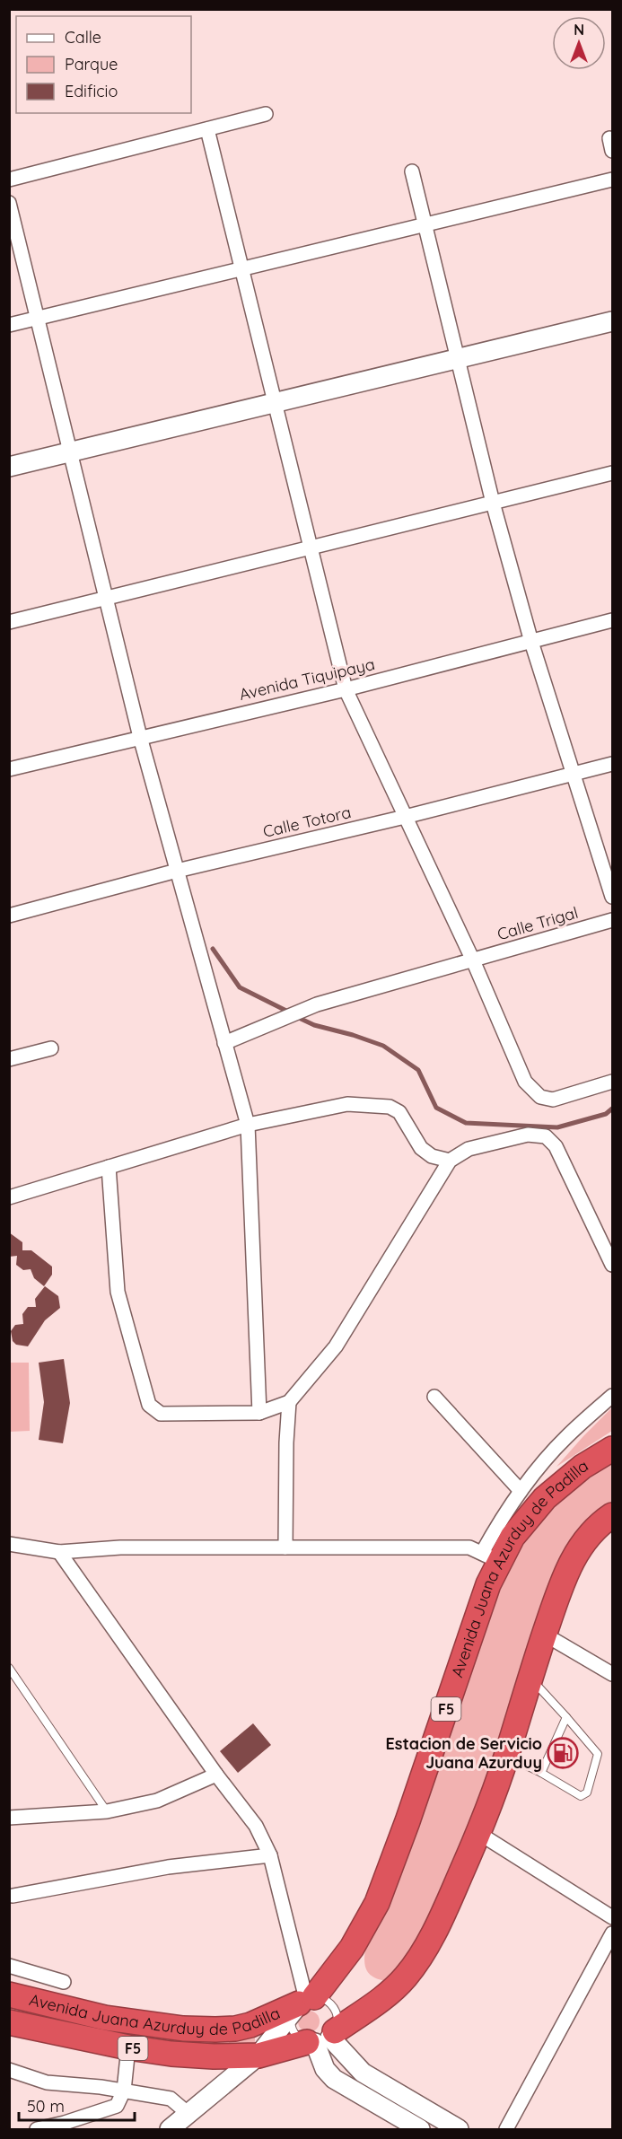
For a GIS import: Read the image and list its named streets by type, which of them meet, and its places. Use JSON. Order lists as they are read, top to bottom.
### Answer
{
  "streets": {
    "highway": ["Avenida Juana Azurduy de Padilla", "F5"],
    "street": ["Avenida Tiquipaya", "Calle Totora", "Calle Trigal"]
  },
  "places": {
    "fuel station": ["Estacion de Servicio Juana Azurduy"]
  },
  "legend": ["Calle", "Parque", "Edificio"],
  "scale_bar": "50 m",
  "north": "top"
}
